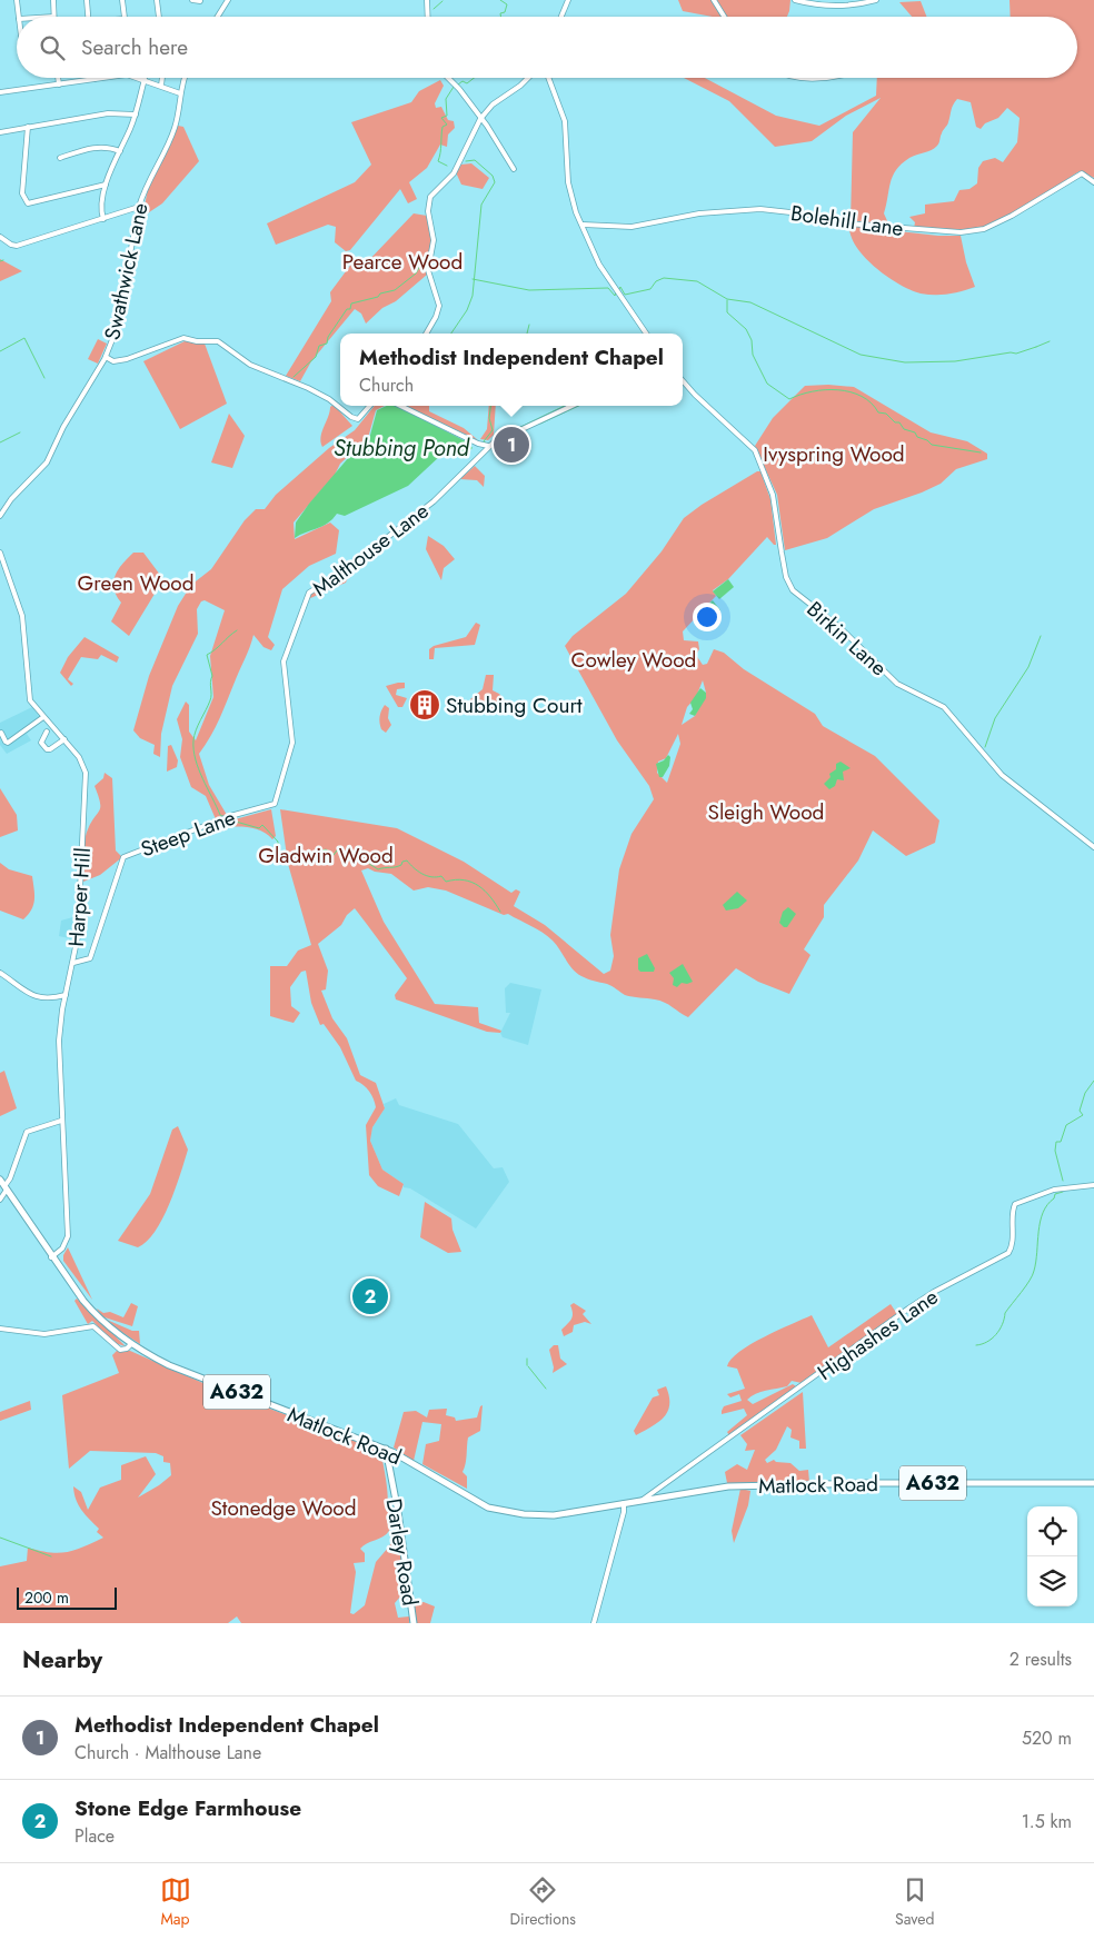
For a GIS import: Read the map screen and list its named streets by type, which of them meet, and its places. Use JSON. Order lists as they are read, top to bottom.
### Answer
{
  "streets": {
    "main road": ["A632", "Matlock Road", "Darley Road"],
    "street": [
      "Bolehill Lane",
      "Swathwick Lane",
      "Malthouse Lane",
      "Birkin Lane",
      "Steep Lane",
      "Harper Hill",
      "Highashes Lane"
    ]
  },
  "crossings": [
    ["Malthouse Lane", "Steep Lane"],
    ["Steep Lane", "Harper Hill"],
    ["Harper Hill", "Matlock Road"],
    ["Highashes Lane", "Matlock Road"],
    ["Matlock Road", "Darley Road"]
  ],
  "water": ["Stubbing Pond"],
  "parks": [
    "Pearce Wood",
    "Ivyspring Wood",
    "Green Wood",
    "Cowley Wood",
    "Sleigh Wood",
    "Gladwin Wood",
    "Stonedge Wood"
  ],
  "places": {
    "building": ["Stubbing Court"]
  },
  "scale_bar": "200 m",
  "page": {
    "search": "Search here",
    "popup": ["Methodist Independent Chapel", "Church"],
    "pins": ["1", "2"],
    "scale": "200 m",
    "heading": ["Nearby", "2 results"],
    "list": [
      {
        "mark": "1",
        "name": "Methodist Independent Chapel",
        "note": "Church · Malthouse Lane",
        "value": "520 m"
      },
      {
        "mark": "2",
        "name": "Stone Edge Farmhouse",
        "note": "Place",
        "value": "1.5 km"
      }
    ],
    "nav": ["Map", "Directions", "Saved"]
  }
}
